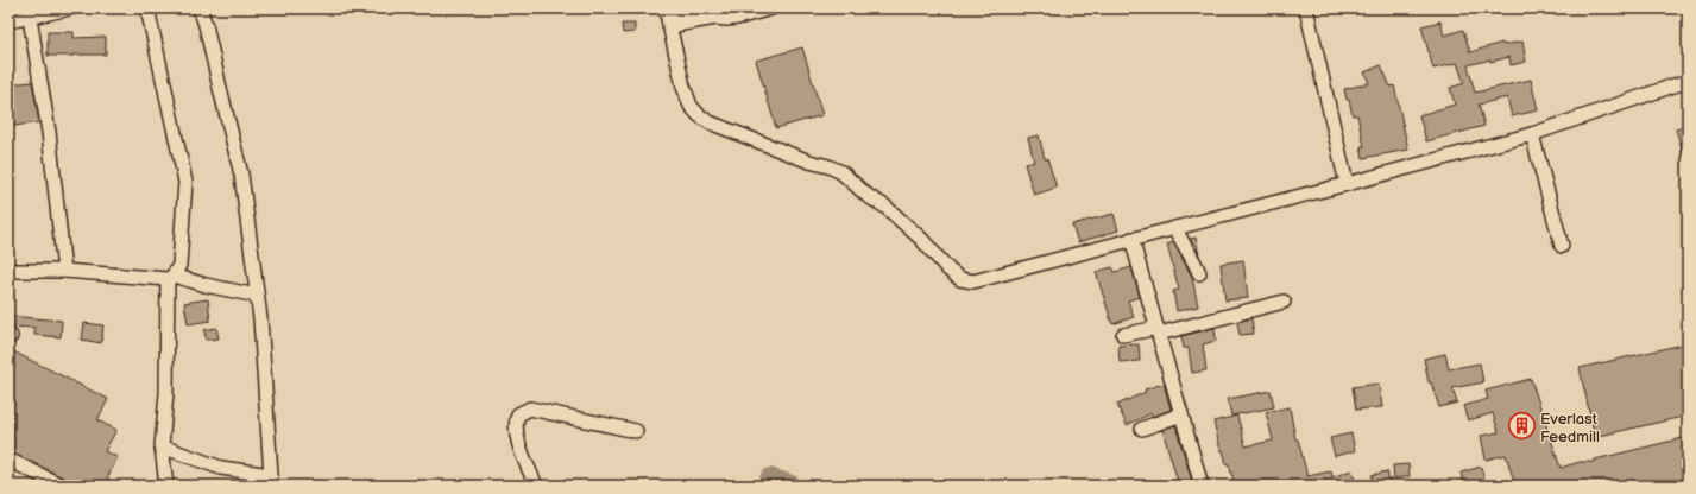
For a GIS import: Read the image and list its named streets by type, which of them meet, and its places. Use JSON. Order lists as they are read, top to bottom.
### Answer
{
  "places": {
    "building": ["Everlast Feedmill"]
  }
}
